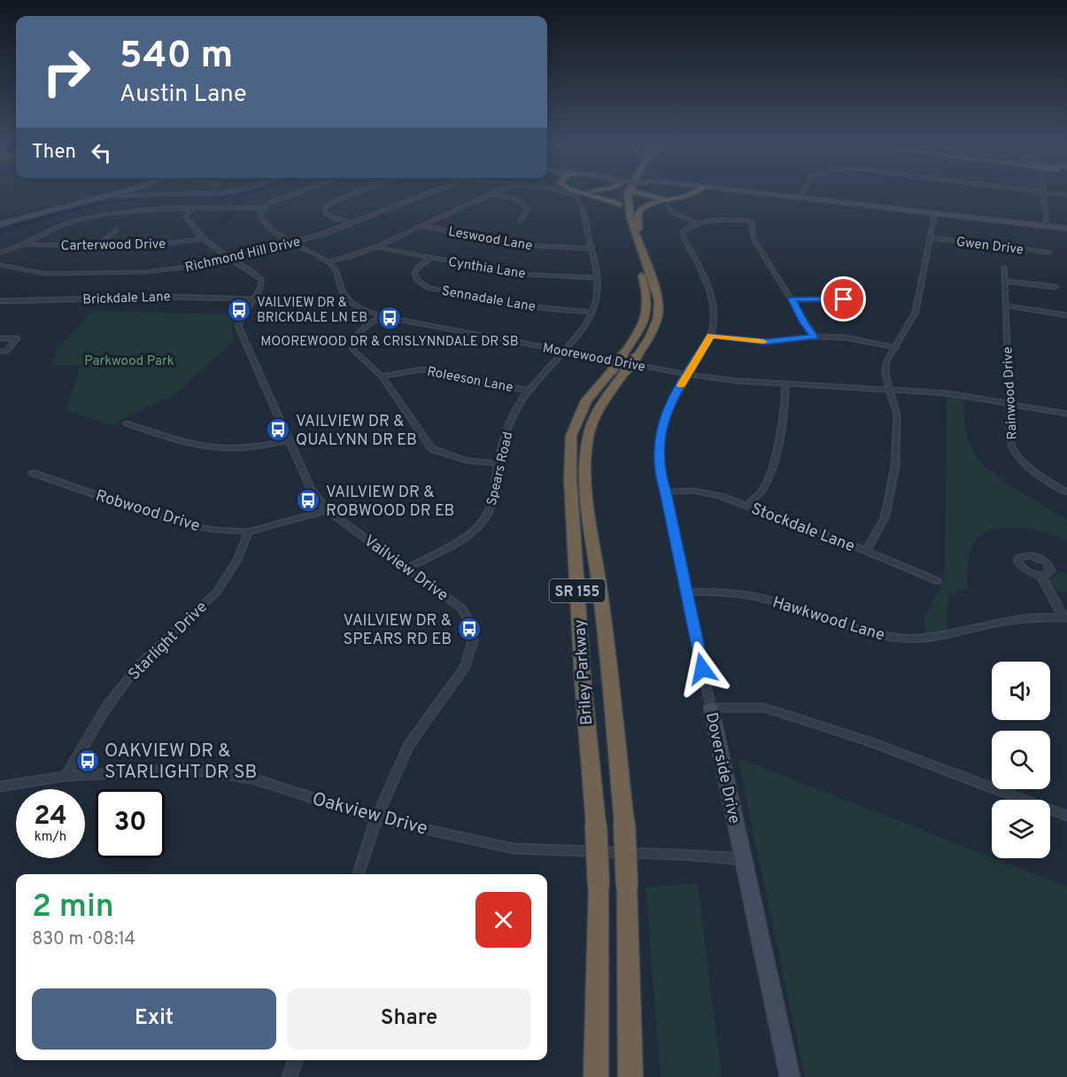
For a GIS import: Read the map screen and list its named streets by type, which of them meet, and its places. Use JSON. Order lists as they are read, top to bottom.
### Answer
{
  "streets": {
    "highway": ["SR 155", "Briley Parkway"],
    "main road": ["Doverside Drive"],
    "street": [
      "Leswood Lane",
      "Carterwood Drive",
      "Gwen Drive",
      "Richmond Hill Drive",
      "Cynthia Lane",
      "Brickdale Lane",
      "Sennadale Lane",
      "Moorewood Drive",
      "Roleeson Lane",
      "Rainwood Drive",
      "Spears Road",
      "Robwood Drive",
      "Stockdale Lane",
      "Vailview Drive",
      "Hawkwood Lane",
      "Starlight Drive",
      "Oakview Drive"
    ]
  },
  "crossings": [
    ["Leswood Lane", "Spears Road"],
    ["Carterwood Drive", "Vailview Drive"],
    ["Richmond Hill Drive", "Vailview Drive"],
    ["Cynthia Lane", "Sennadale Lane"],
    ["Cynthia Lane", "Spears Road"],
    ["Brickdale Lane", "Vailview Drive"],
    ["Sennadale Lane", "Spears Road"],
    ["Moorewood Drive", "Rainwood Drive"],
    ["Moorewood Drive", "Spears Road"],
    ["Moorewood Drive", "Doverside Drive"],
    ["Roleeson Lane", "Spears Road"],
    ["Spears Road", "Vailview Drive"],
    ["Robwood Drive", "Vailview Drive"],
    ["Robwood Drive", "Starlight Drive"],
    ["Stockdale Lane", "Doverside Drive"],
    ["Vailview Drive", "Oakview Drive"],
    ["Hawkwood Lane", "Doverside Drive"],
    ["Starlight Drive", "Oakview Drive"],
    ["Doverside Drive", "Oakview Drive"]
  ],
  "parks": ["Parkwood Park"],
  "places": {
    "bus stop": [
      "VAILVIEW DR & BRICKDALE LN EB",
      "MOOREWOOD DR & CRISLYNNDALE DR SB",
      "VAILVIEW DR & QUALYNN DR EB",
      "VAILVIEW DR & ROBWOOD DR EB",
      "VAILVIEW DR & SPEARS RD EB",
      "OAKVIEW DR & STARLIGHT DR SB"
    ]
  },
  "page": {
    "turn": ["540 m", "Austin Lane"],
    "then": "Then",
    "speed": "24 km/h",
    "limit": "30",
    "heading": ["2 min", "830 m · 08:14"],
    "buttons": ["Exit", "Share"]
  }
}
